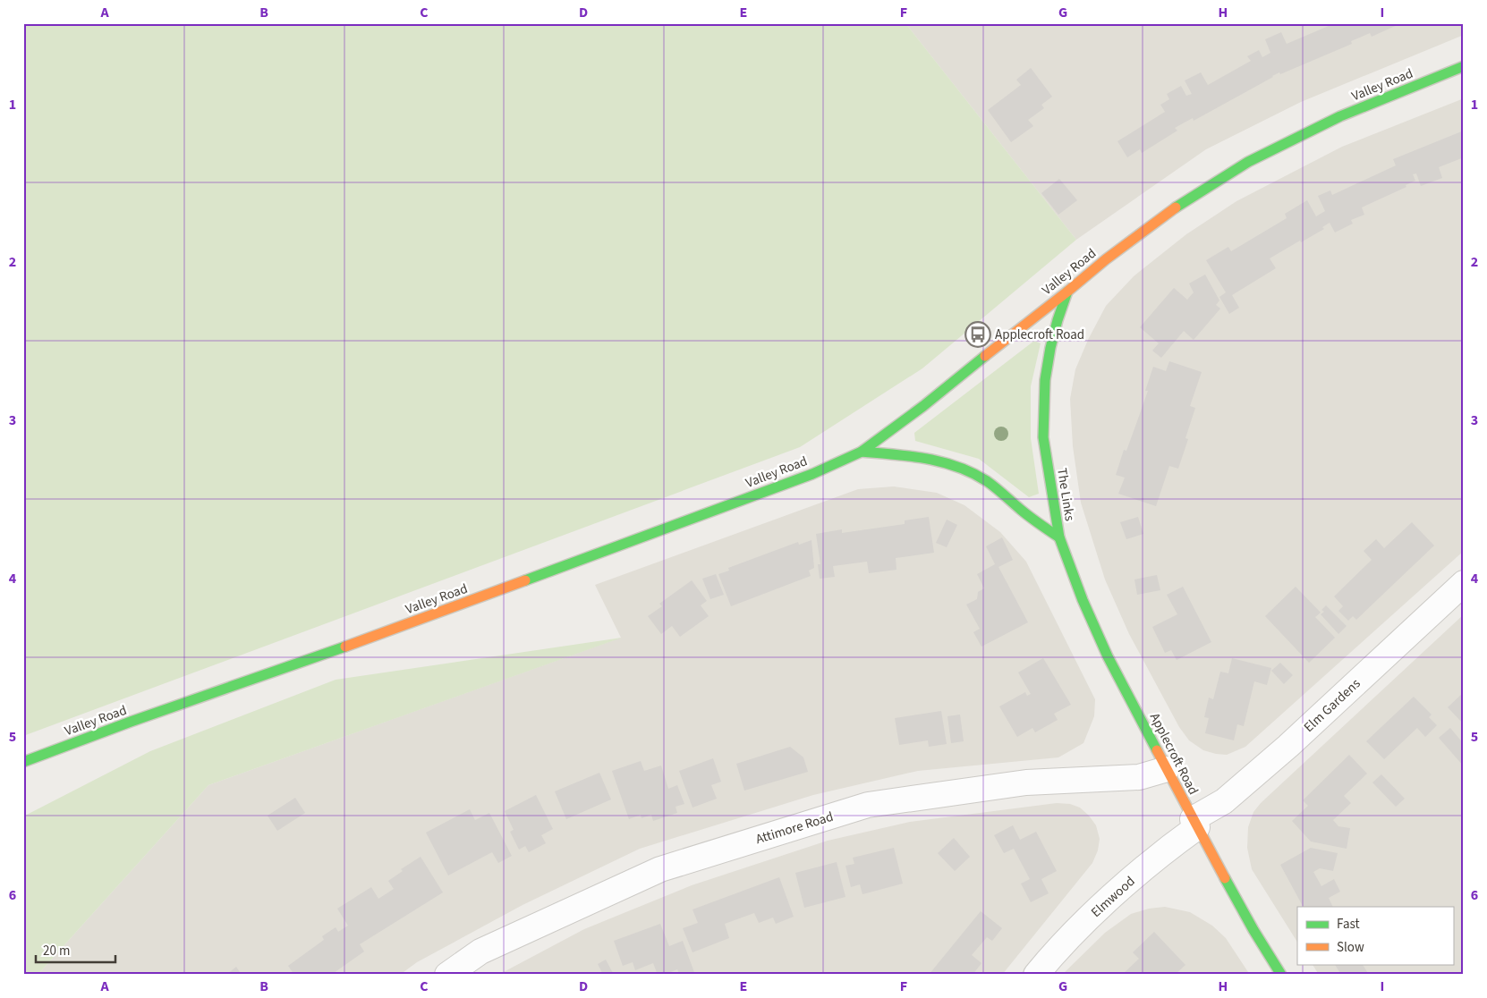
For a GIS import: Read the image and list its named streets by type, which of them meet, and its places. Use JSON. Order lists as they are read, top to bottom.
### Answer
{
  "streets": {
    "main road": ["Valley Road", "The Links", "Applecroft Road"],
    "street": ["Elm Gardens", "Attimore Road", "Elmwood"]
  },
  "crossings": [
    ["Valley Road", "The Links"],
    ["The Links", "Applecroft Road"],
    ["Elm Gardens", "Applecroft Road"],
    ["Elm Gardens", "Elmwood"],
    ["Applecroft Road", "Attimore Road"],
    ["Applecroft Road", "Elmwood"]
  ],
  "places": {
    "bus stop": ["Applecroft Road"]
  },
  "legend": ["Fast", "Slow"],
  "scale_bar": "20 m",
  "grid": {
    "columns": [
      "A",
      "B",
      "C",
      "D",
      "E",
      "F",
      "G",
      "H",
      "I"
    ],
    "rows": [
      "1",
      "2",
      "3",
      "4",
      "5",
      "6"
    ]
  }
}
